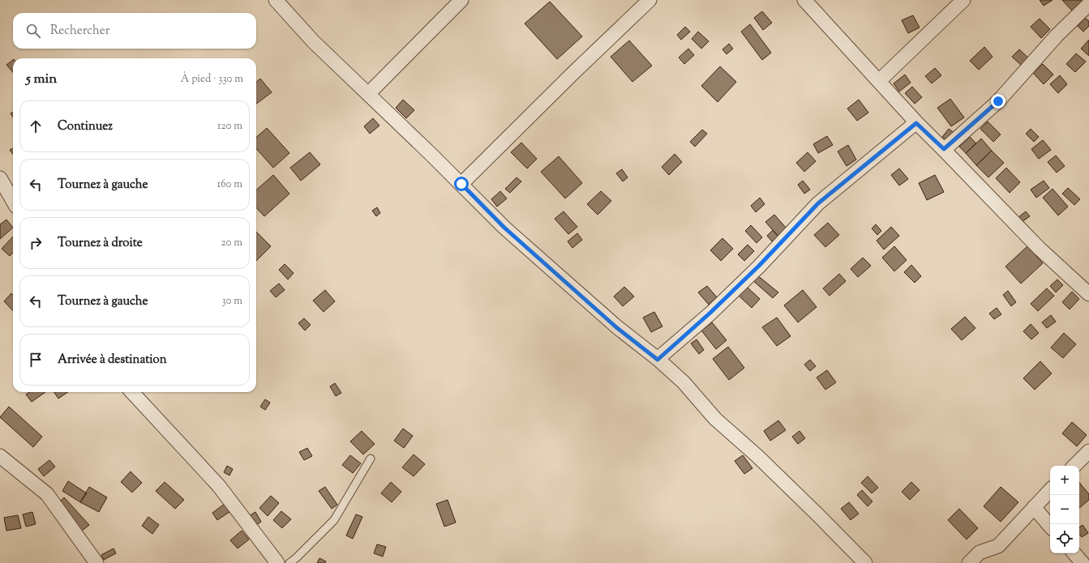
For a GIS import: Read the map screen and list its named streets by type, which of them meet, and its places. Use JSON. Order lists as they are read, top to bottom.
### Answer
{
  "page": {
    "search": "Rechercher",
    "heading": ["5 min", "À pied · 330 m"],
    "list": [
      ["Continuez", "120 m"],
      ["Tournez à gauche", "160 m"],
      ["Tournez à droite", "20 m"],
      ["Tournez à gauche", "30 m"],
      "Arrivée à destination"
    ],
    "map_buttons": ["+", "−"]
  }
}
